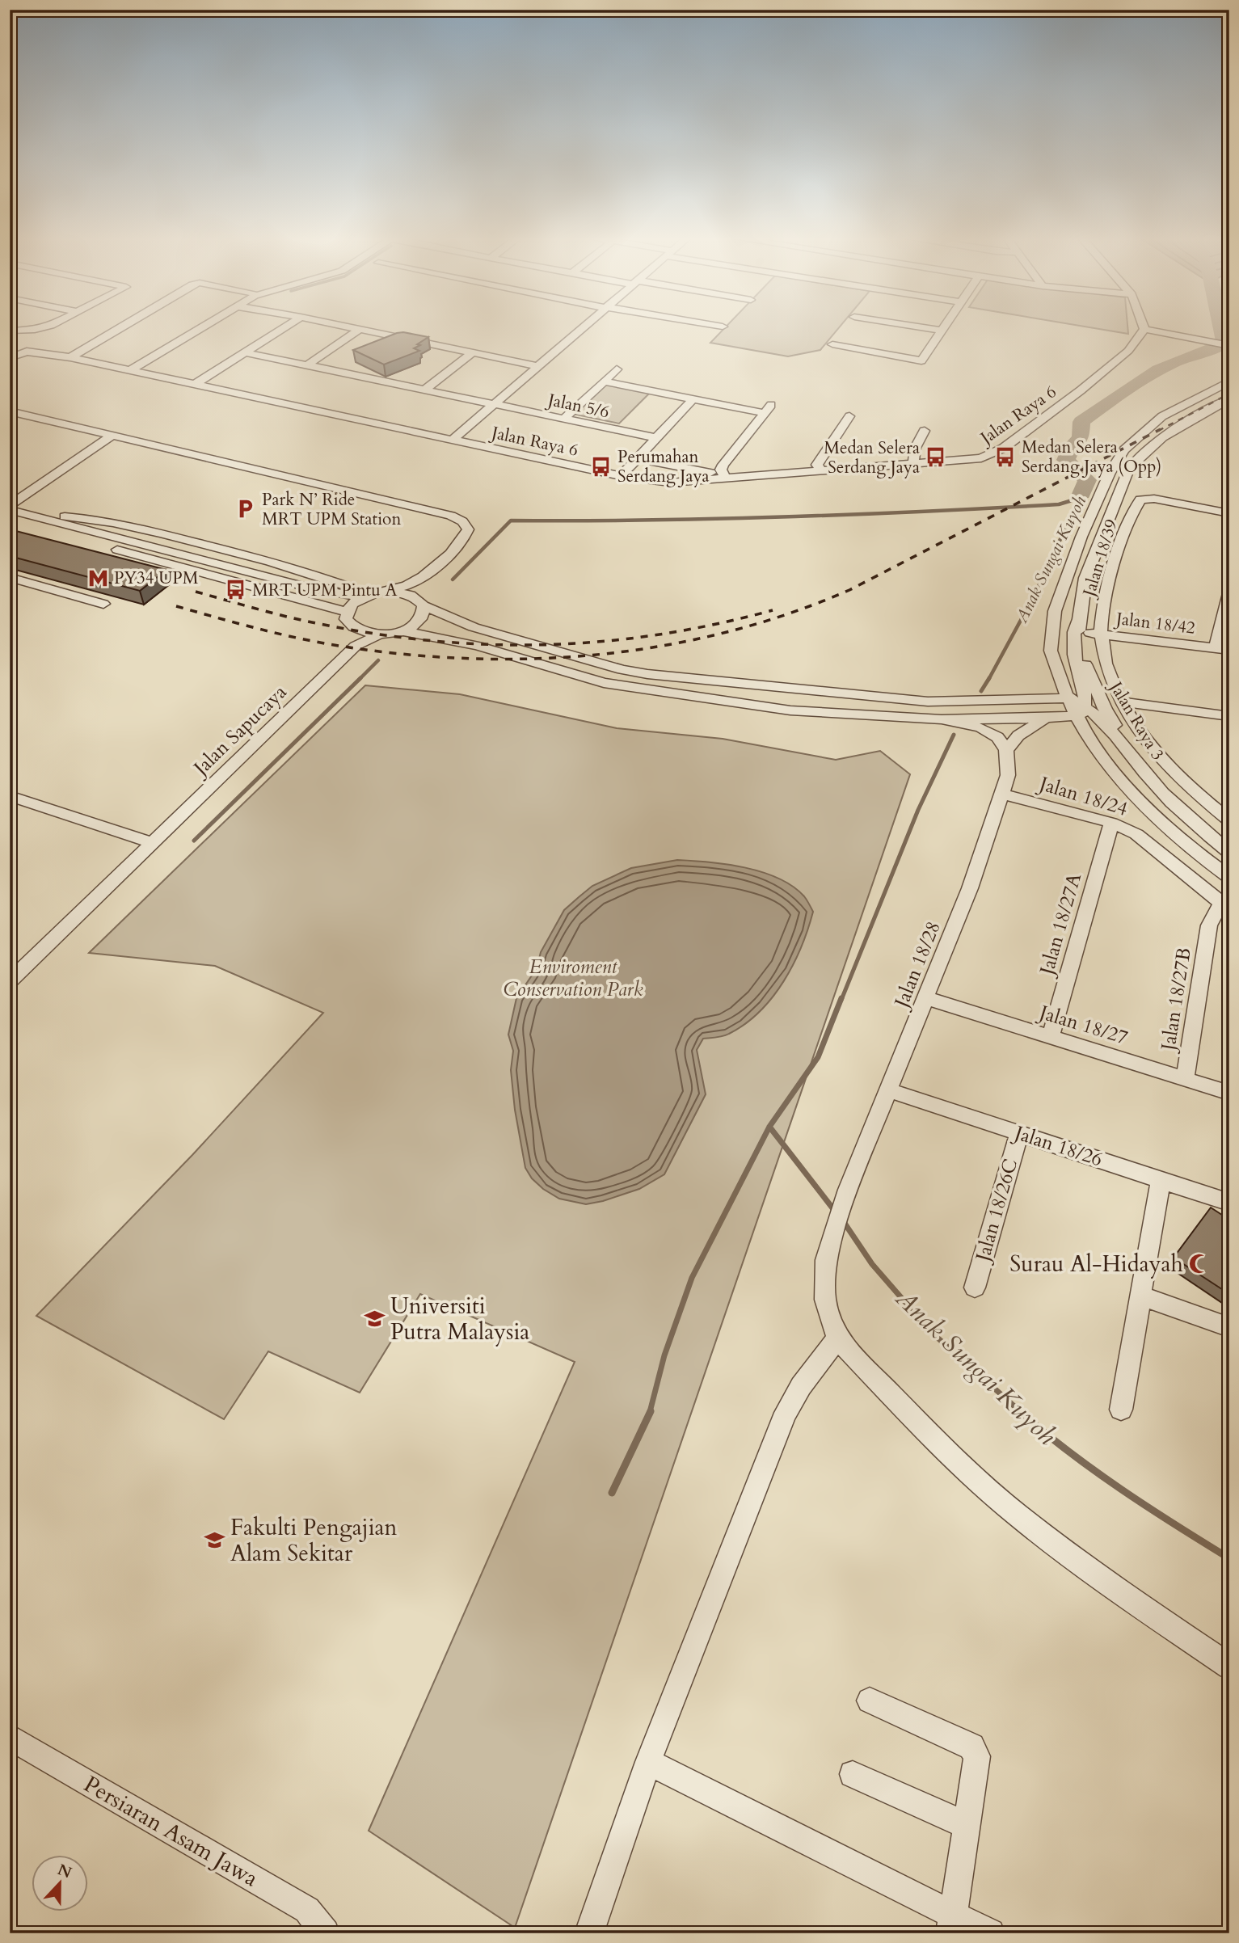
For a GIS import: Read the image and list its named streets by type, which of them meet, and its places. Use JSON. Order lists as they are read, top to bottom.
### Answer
{
  "streets": {
    "street": [
      "Jalan 5/6",
      "Jalan Raya 6",
      "Jalan 18/39",
      "Jalan 18/42",
      "Jalan Raya 3",
      "Jalan Sapucaya",
      "Jalan 18/24",
      "Jalan 18/27A",
      "Jalan 18/28",
      "Jalan 18/27B",
      "Jalan 18/27",
      "Jalan 18/26",
      "Jalan 18/26C",
      "Persiaran Asam Jawa"
    ]
  },
  "crossings": [
    ["Jalan 18/39", "Jalan 18/42"],
    ["Jalan 18/42", "Jalan Raya 3"],
    ["Jalan 18/24", "Jalan 18/27A"],
    ["Jalan 18/24", "Jalan 18/28"],
    ["Jalan 18/24", "Jalan 18/27B"],
    ["Jalan 18/27A", "Jalan 18/27"],
    ["Jalan 18/28", "Jalan 18/27"],
    ["Jalan 18/28", "Jalan 18/26"],
    ["Jalan 18/27B", "Jalan 18/27"],
    ["Jalan 18/26", "Jalan 18/26C"]
  ],
  "water": ["Anak Sungai Kuyoh"],
  "parks": ["Enviroment Conservation Park"],
  "places": {
    "bus stop": [
      "Medan Selera Serdang Jaya (Opp)",
      "Medan Selera Serdang Jaya",
      "Perumahan Serdang Jaya",
      "MRT UPM Pintu A"
    ],
    "parking": ["Park N’ Ride MRT UPM Station"],
    "metro station": ["PY34 UPM"],
    "mosque": ["Surau Al-Hidayah"],
    "school or university": ["Universiti Putra Malaysia", "Fakulti Pengajian Alam Sekitar"]
  },
  "north": "top"
}
